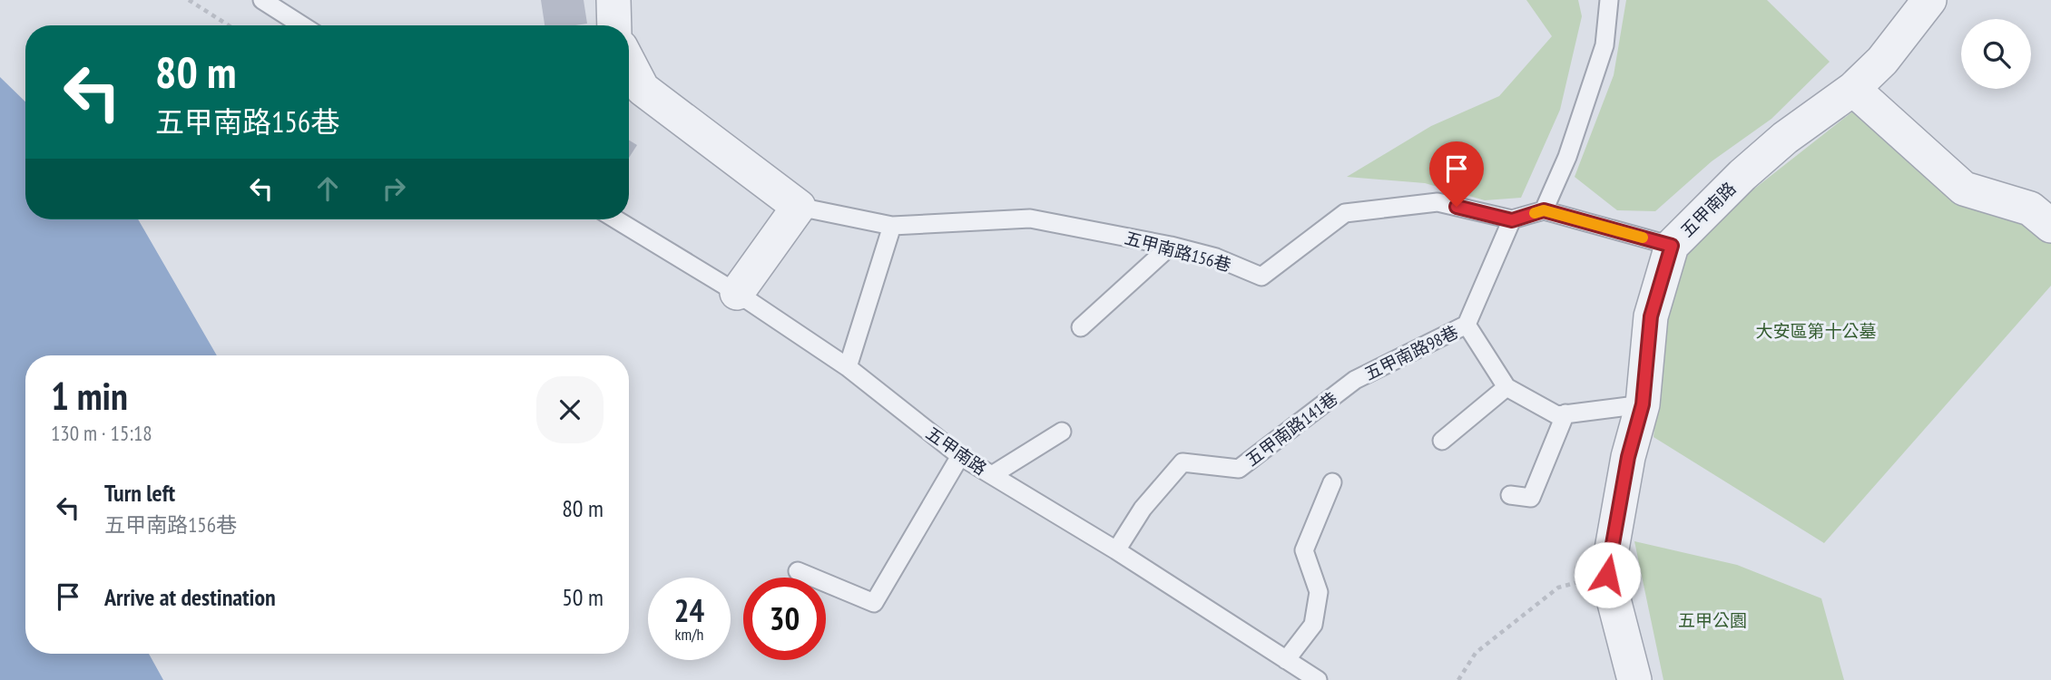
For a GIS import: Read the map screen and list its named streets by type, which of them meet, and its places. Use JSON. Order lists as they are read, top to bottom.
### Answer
{
  "streets": {
    "street": ["五甲南路"],
    "lane": ["五甲南路156巷", "五甲南路98巷", "五甲南路141巷"]
  },
  "crossings": [
    ["五甲南路", "五甲南路156巷"],
    ["五甲南路", "五甲南路98巷"],
    ["五甲南路", "五甲南路141巷"],
    ["五甲南路156巷", "五甲南路98巷"],
    ["五甲南路98巷", "五甲南路141巷"]
  ],
  "parks": ["大安區第十公墓", "五甲公園"],
  "page": {
    "turn": ["80 m", "五甲南路156巷"],
    "heading": ["1 min", "130 m · 15:18"],
    "list": [
      {
        "name": "Turn left",
        "note": "五甲南路156巷",
        "value": "80 m"
      },
      {
        "name": "Arrive at destination",
        "value": "50 m"
      }
    ],
    "speed": "24 km/h",
    "limit": "30"
  }
}
